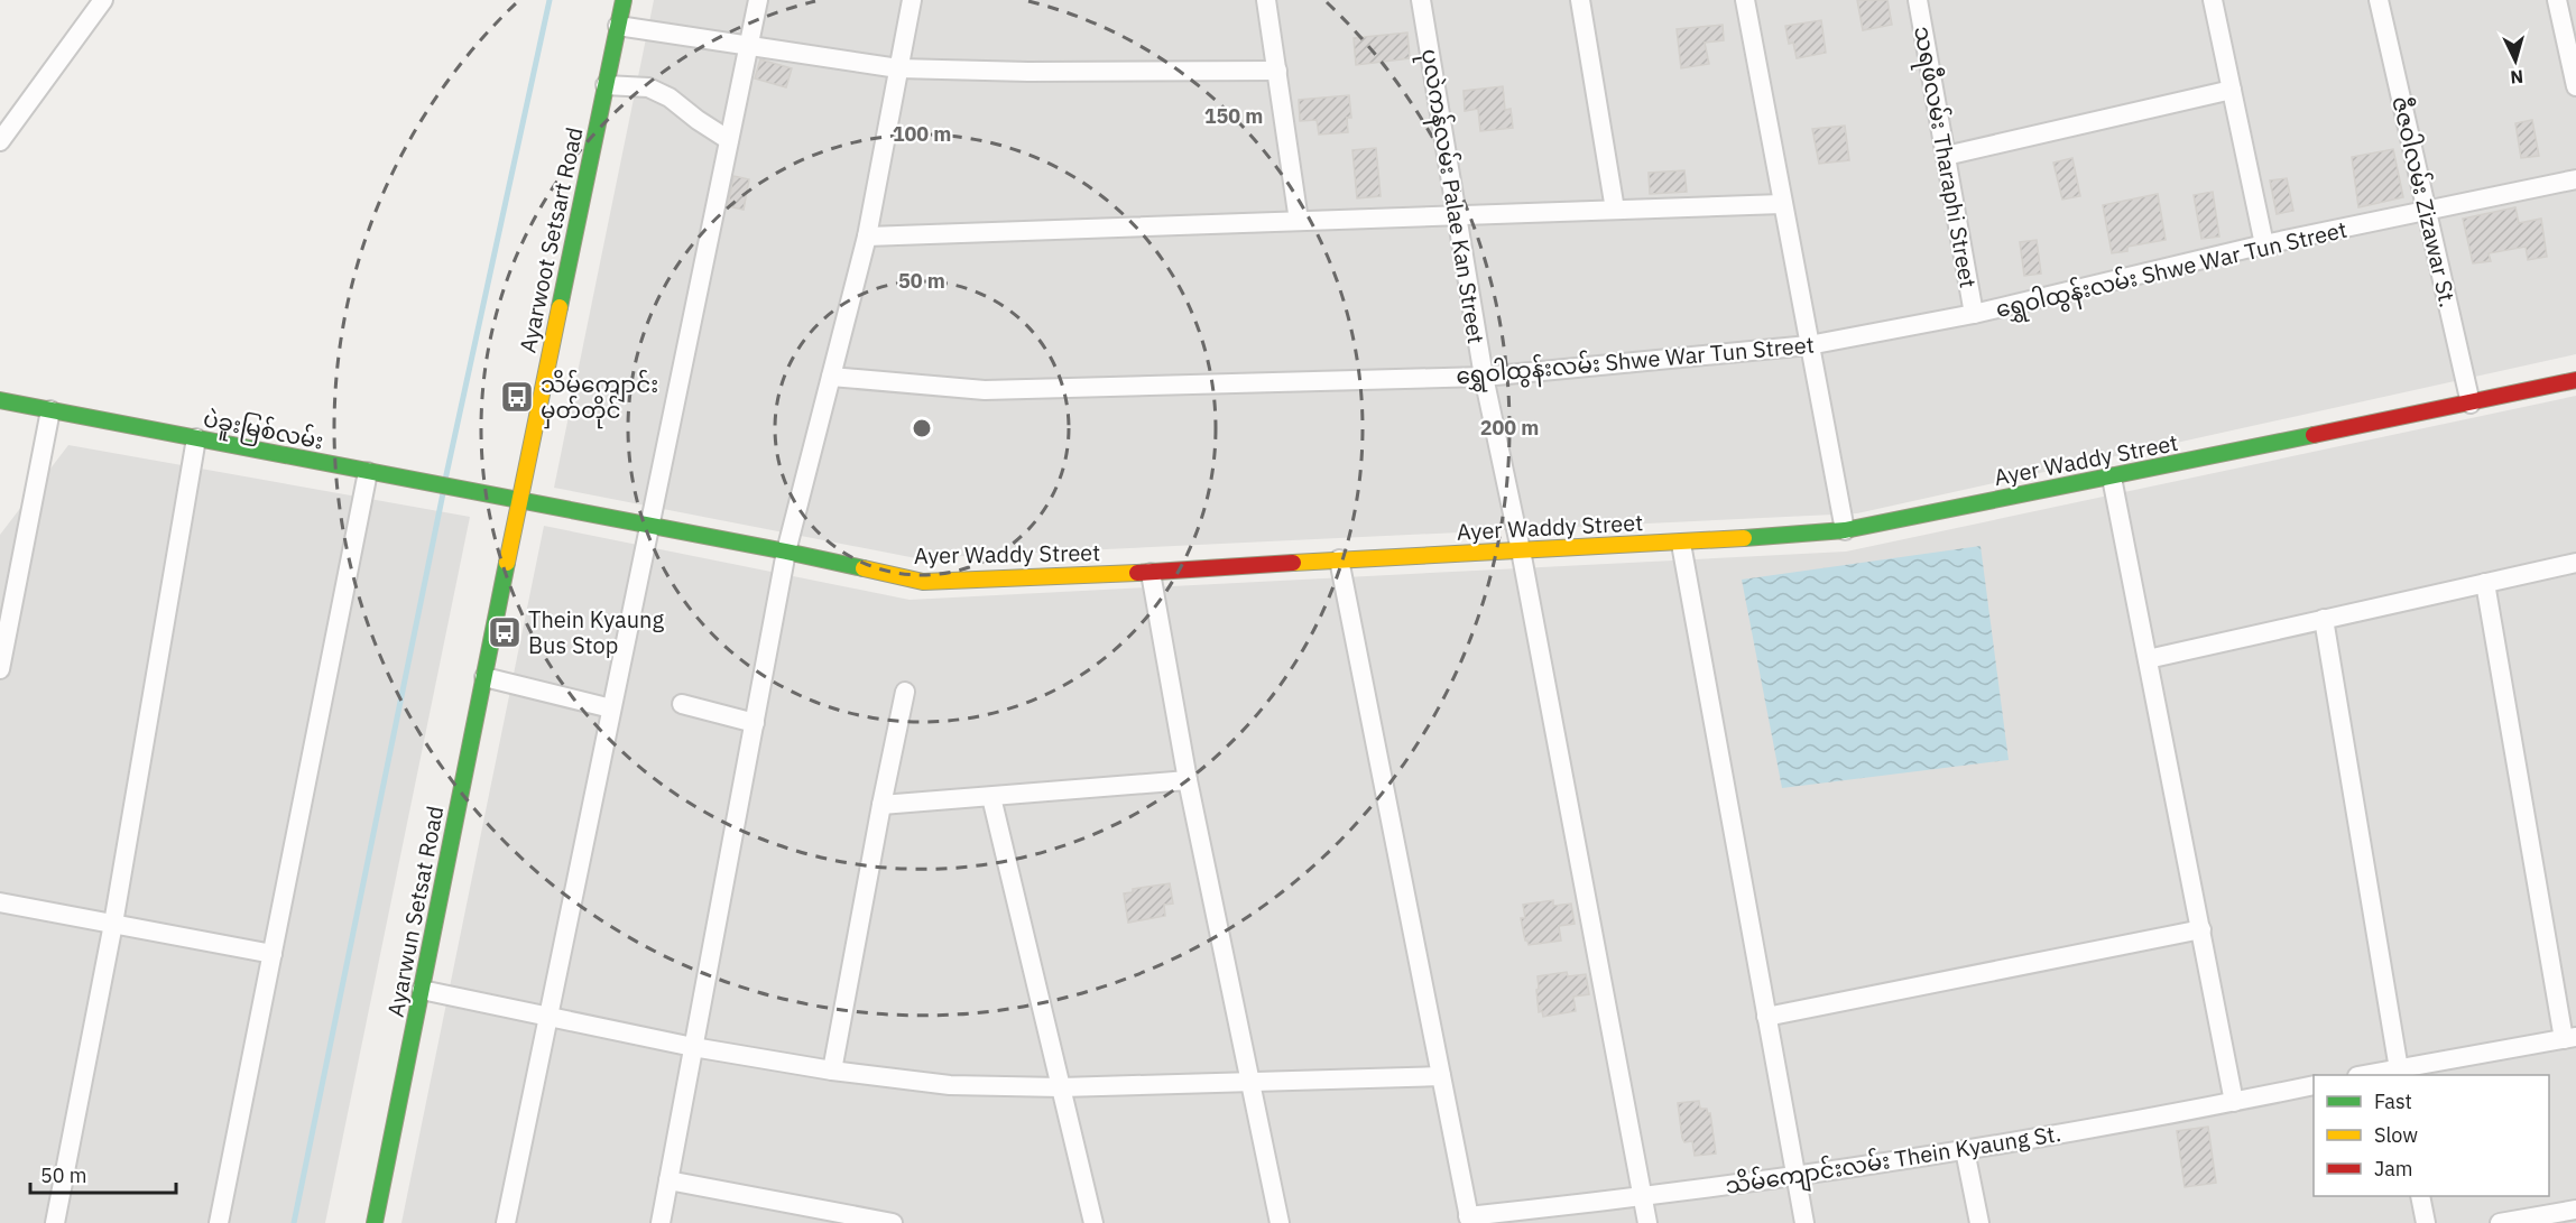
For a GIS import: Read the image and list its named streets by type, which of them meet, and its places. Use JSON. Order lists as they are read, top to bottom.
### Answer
{
  "streets": {
    "street": [
      "သရဖီလမ်း Tharaphi Street",
      "ပုလဲကန်လမ်း Palae Kan Street",
      "ဇီဇဝါလမ်း Zizawar St.",
      "Ayarwoot Setsart Road",
      "ရွှေဝါထွန်းလမ်း Shwe War Tun Street",
      "ပဲခူးမြစ်လမ်း",
      "Ayer Waddy Street",
      "Ayarwun Setsat Road",
      "သိမ်ကျောင်းလမ်း Thein Kyaung St."
    ]
  },
  "crossings": [
    ["သရဖီလမ်း Tharaphi Street", "ရွှေဝါထွန်းလမ်း Shwe War Tun Street"],
    ["ပုလဲကန်လမ်း Palae Kan Street", "ရွှေဝါထွန်းလမ်း Shwe War Tun Street"],
    ["ပုလဲကန်လမ်း Palae Kan Street", "Ayer Waddy Street"],
    ["ပုလဲကန်လမ်း Palae Kan Street", "သိမ်ကျောင်းလမ်း Thein Kyaung St."],
    ["ဇီဇဝါလမ်း Zizawar St.", "ရွှေဝါထွန်းလမ်း Shwe War Tun Street"],
    ["ဇီဇဝါလမ်း Zizawar St.", "Ayer Waddy Street"],
    ["Ayarwoot Setsart Road", "ပဲခူးမြစ်လမ်း"],
    ["Ayarwoot Setsart Road", "Ayer Waddy Street"],
    ["Ayarwoot Setsart Road", "Ayarwun Setsat Road"],
    ["ပဲခူးမြစ်လမ်း", "Ayer Waddy Street"]
  ],
  "places": {
    "bus stop": ["သိမ်ကျောင်း မှတ်တိုင်", "Thein Kyaung Bus Stop"]
  },
  "legend": ["Fast", "Slow", "Jam"],
  "scale_bar": "50 m",
  "north": "bottom",
  "rings": [
    "150 m",
    "100 m",
    "50 m",
    "200 m"
  ]
}
